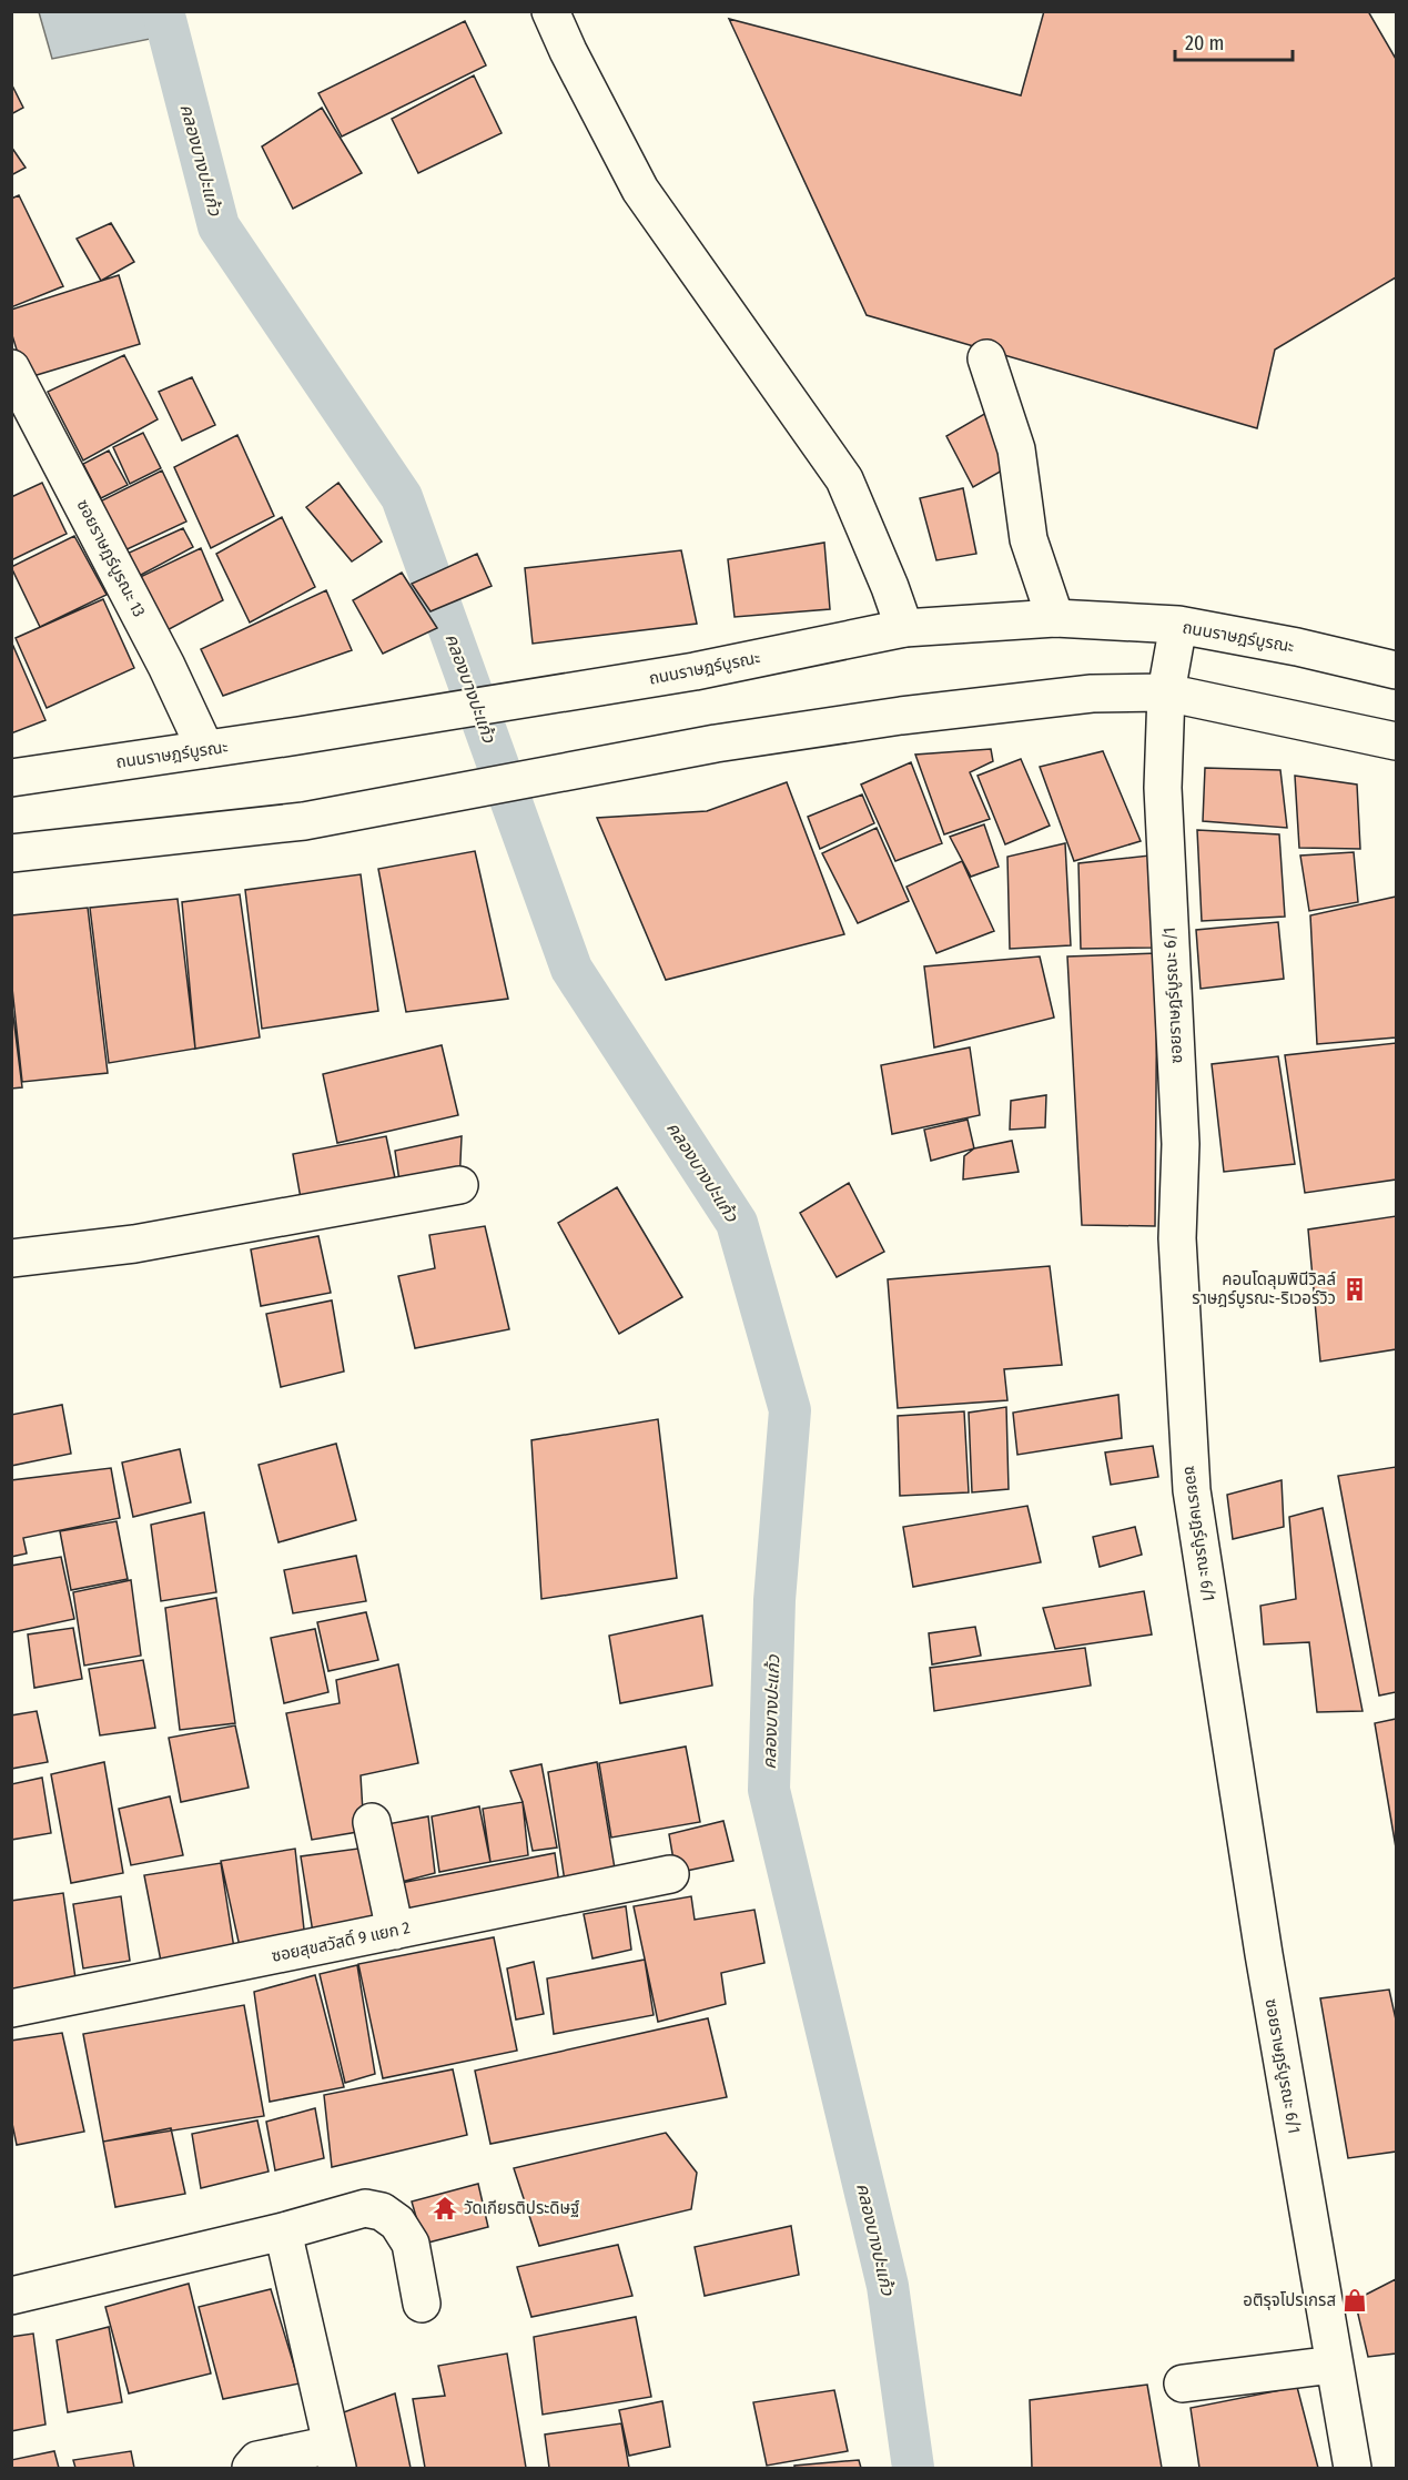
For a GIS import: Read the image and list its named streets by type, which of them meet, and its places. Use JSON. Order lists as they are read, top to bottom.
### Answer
{
  "streets": {
    "street": [
      "ซอยราษฎร์บูรณะ 13",
      "ถนนราษฎร์บูรณะ",
      "ซอยราษฎร์บูรณะ 6/1",
      "ซอยสุขสวัสดิ์ 9 แยก 2"
    ]
  },
  "crossings": [
    ["ซอยราษฎร์บูรณะ 13", "ถนนราษฎร์บูรณะ"],
    ["ถนนราษฎร์บูรณะ", "ซอยราษฎร์บูรณะ 6/1"]
  ],
  "water": ["คลองบางปะแก้ว"],
  "places": {
    "building": ["คอนโดลุมพินีวิลล์ ราษฎร์บูรณะ-ริเวอร์วิว"],
    "temple": ["วัดเกียรติประดิษฐ์"],
    "shop": ["อติรุจโปรเกรส"]
  },
  "scale_bar": "20 m"
}
